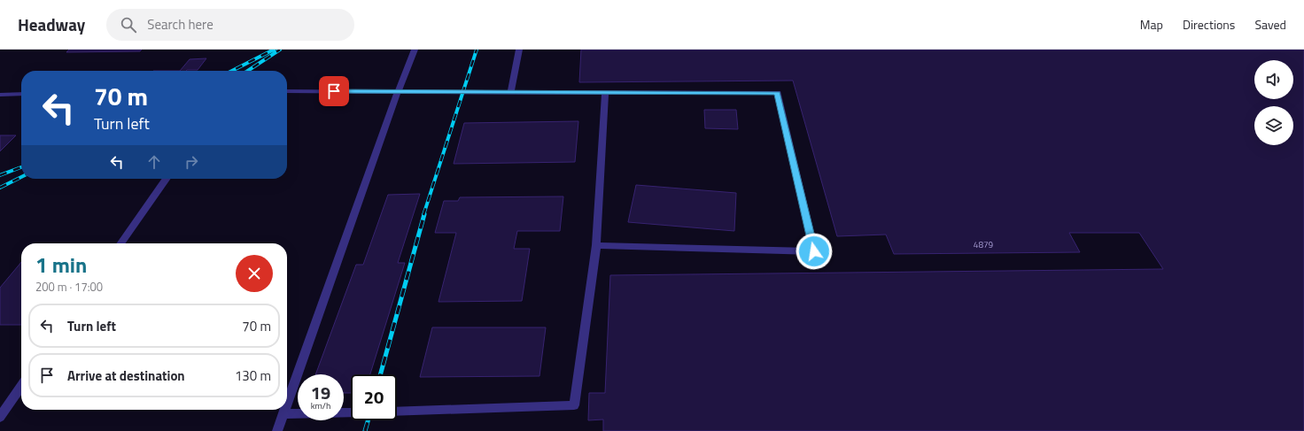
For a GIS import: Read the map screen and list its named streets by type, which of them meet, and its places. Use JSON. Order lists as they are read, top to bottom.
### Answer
{
  "house_numbers": ["4879"],
  "page": {
    "header": "Headway",
    "search": "Search here",
    "nav": ["Map", "Directions", "Saved"],
    "turn": ["70 m", "Turn left"],
    "heading": ["1 min", "200 m · 17:00"],
    "list": [
      {
        "name": "Turn left",
        "value": "70 m"
      },
      {
        "name": "Arrive at destination",
        "value": "130 m"
      }
    ],
    "speed": "19 km/h",
    "limit": "20"
  }
}
